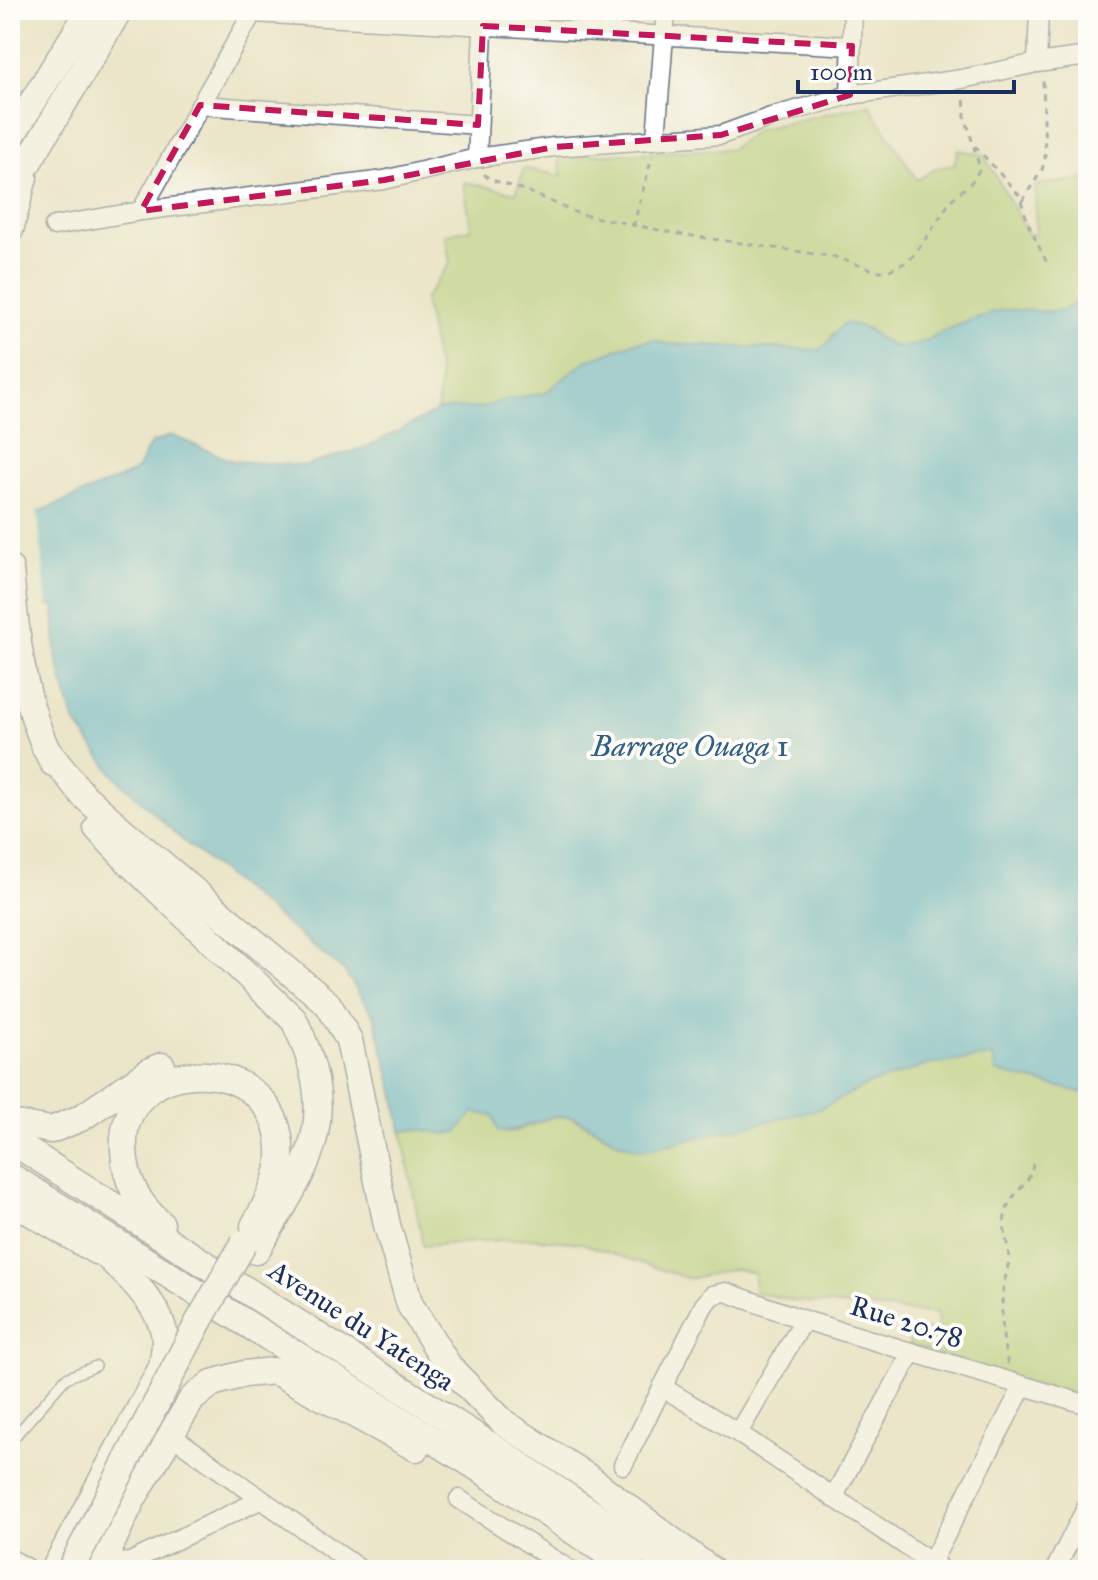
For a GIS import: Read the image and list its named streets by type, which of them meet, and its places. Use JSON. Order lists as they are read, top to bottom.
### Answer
{
  "streets": {
    "main road": ["Avenue du Yatenga"],
    "street": ["Rue 20.78"]
  },
  "water": ["Barrage Ouaga 1"],
  "scale_bar": "100 m"
}
